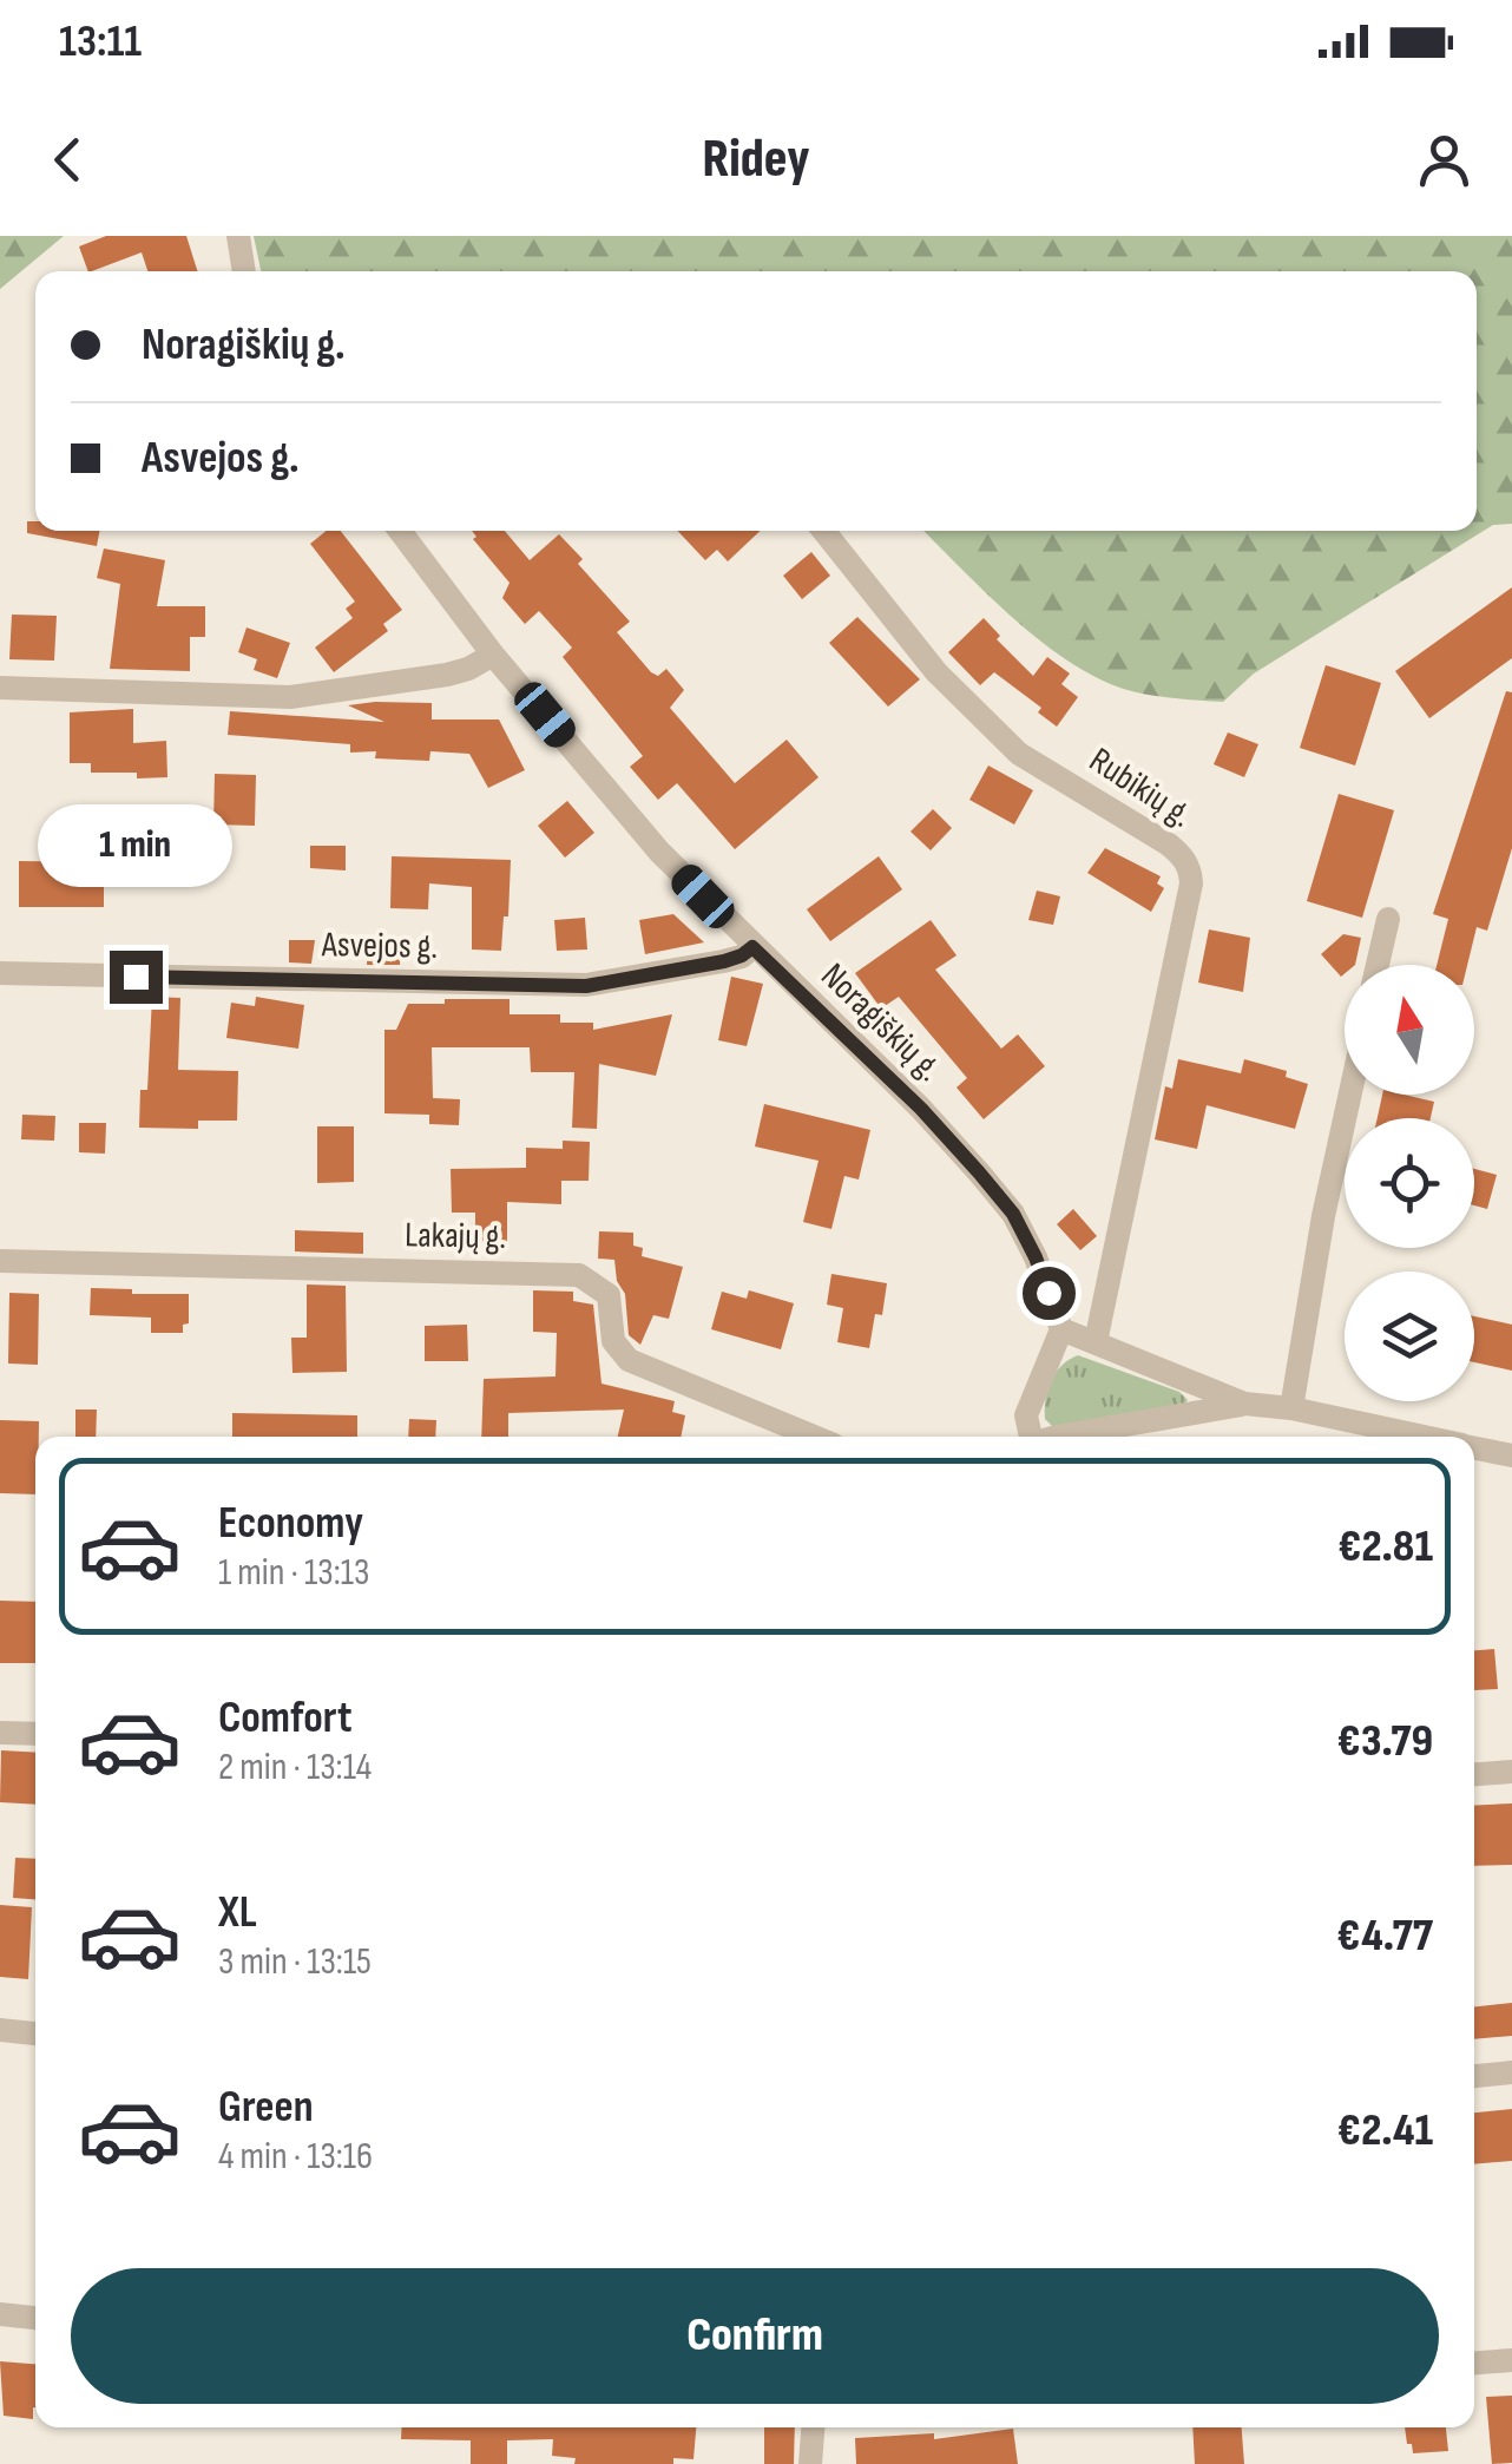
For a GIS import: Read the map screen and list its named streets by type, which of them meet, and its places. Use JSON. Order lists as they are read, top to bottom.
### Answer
{
  "streets": {
    "street": [
      "Rubikių g.",
      "Asvejos g.",
      "Noragiškių g.",
      "Lakajų g."
    ]
  },
  "crossings": [
    ["Asvejos g.", "Noragiškių g."]
  ],
  "north": "top",
  "page": {
    "status": "13:11",
    "header": "Ridey",
    "banner": ["Noragiškių g.", "Asvejos g."],
    "bubble": "1 min",
    "list": [
      {
        "name": "Economy",
        "note": "1 min · 13:13",
        "value": "€2.81"
      },
      {
        "name": "Comfort",
        "note": "2 min · 13:14",
        "value": "€3.79"
      },
      {
        "name": "XL",
        "note": "3 min · 13:15",
        "value": "€4.77"
      },
      {
        "name": "Green",
        "note": "4 min · 13:16",
        "value": "€2.41"
      }
    ],
    "buttons": "Confirm"
  }
}
